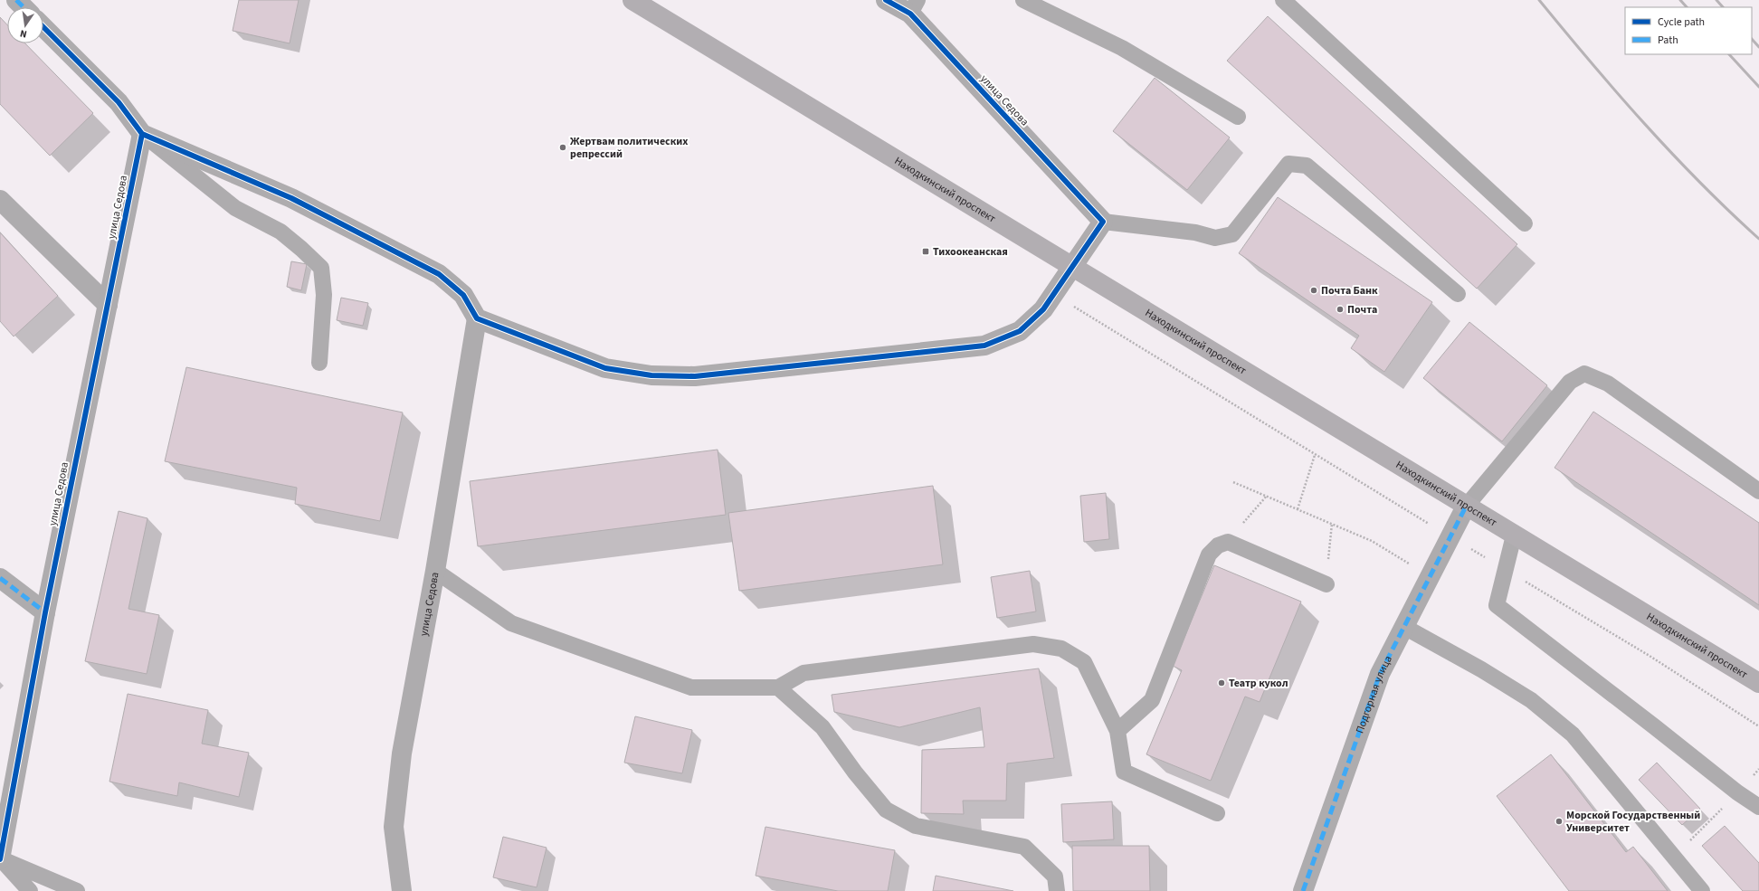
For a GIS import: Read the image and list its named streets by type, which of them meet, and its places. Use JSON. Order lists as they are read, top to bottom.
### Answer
{
  "streets": {
    "main road": ["Находкинский проспект"],
    "street": ["улица Седова", "Подгорная улица"]
  },
  "crossings": [
    ["Находкинский проспект", "Подгорная улица"]
  ],
  "places": {
    "other": [
      "Жертвам политических репрессий",
      "Почта Банк",
      "Почта",
      "Театр кукол",
      "Морской Государственный Университет"
    ],
    "transit": ["Тихоокеанская"]
  },
  "legend": ["Cycle path", "Path"],
  "north": "bottom"
}
